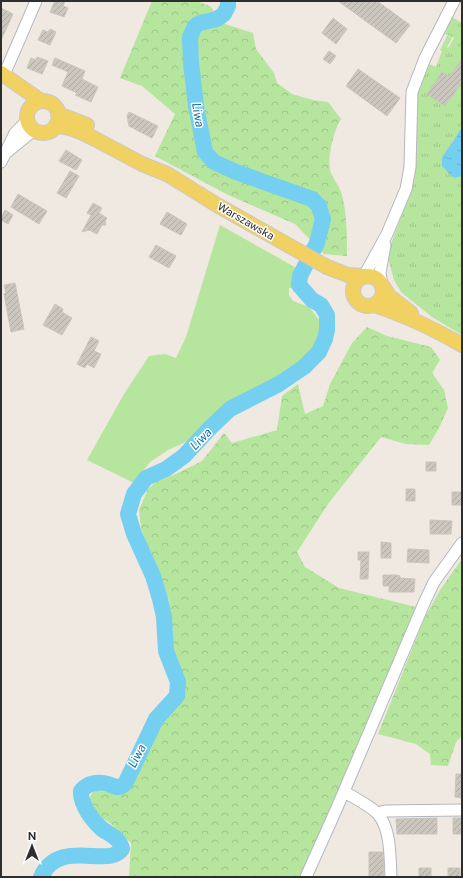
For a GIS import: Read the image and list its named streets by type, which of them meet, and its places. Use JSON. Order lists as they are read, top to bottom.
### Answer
{
  "streets": {
    "main road": ["Warszawska"]
  },
  "water": ["Liwa"],
  "north": "top"
}
